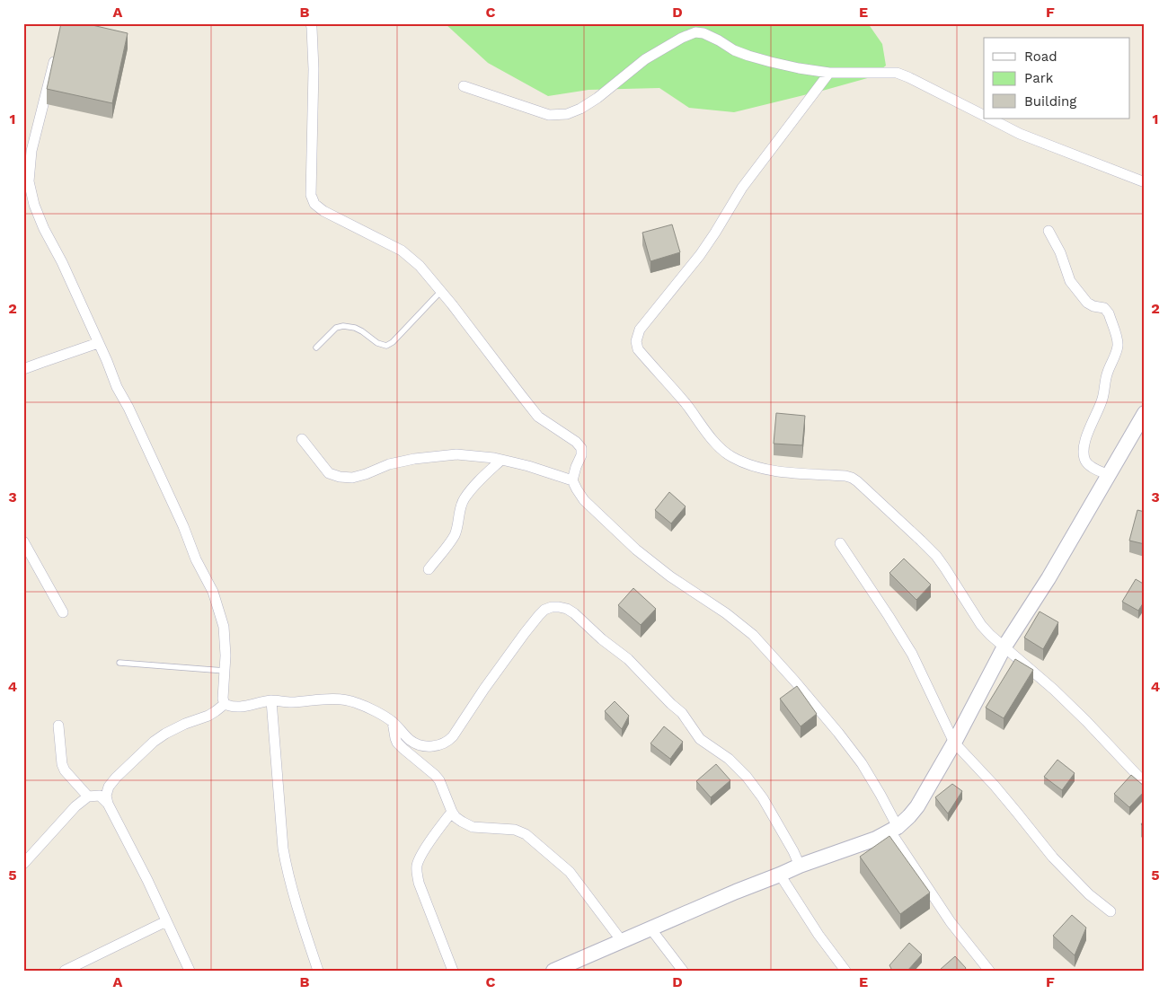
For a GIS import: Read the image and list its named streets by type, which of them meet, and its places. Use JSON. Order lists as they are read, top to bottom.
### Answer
{
  "legend": ["Road", "Park", "Building"],
  "grid": {
    "columns": [
      "A",
      "B",
      "C",
      "D",
      "E",
      "F"
    ],
    "rows": [
      "1",
      "2",
      "3",
      "4",
      "5"
    ]
  }
}
